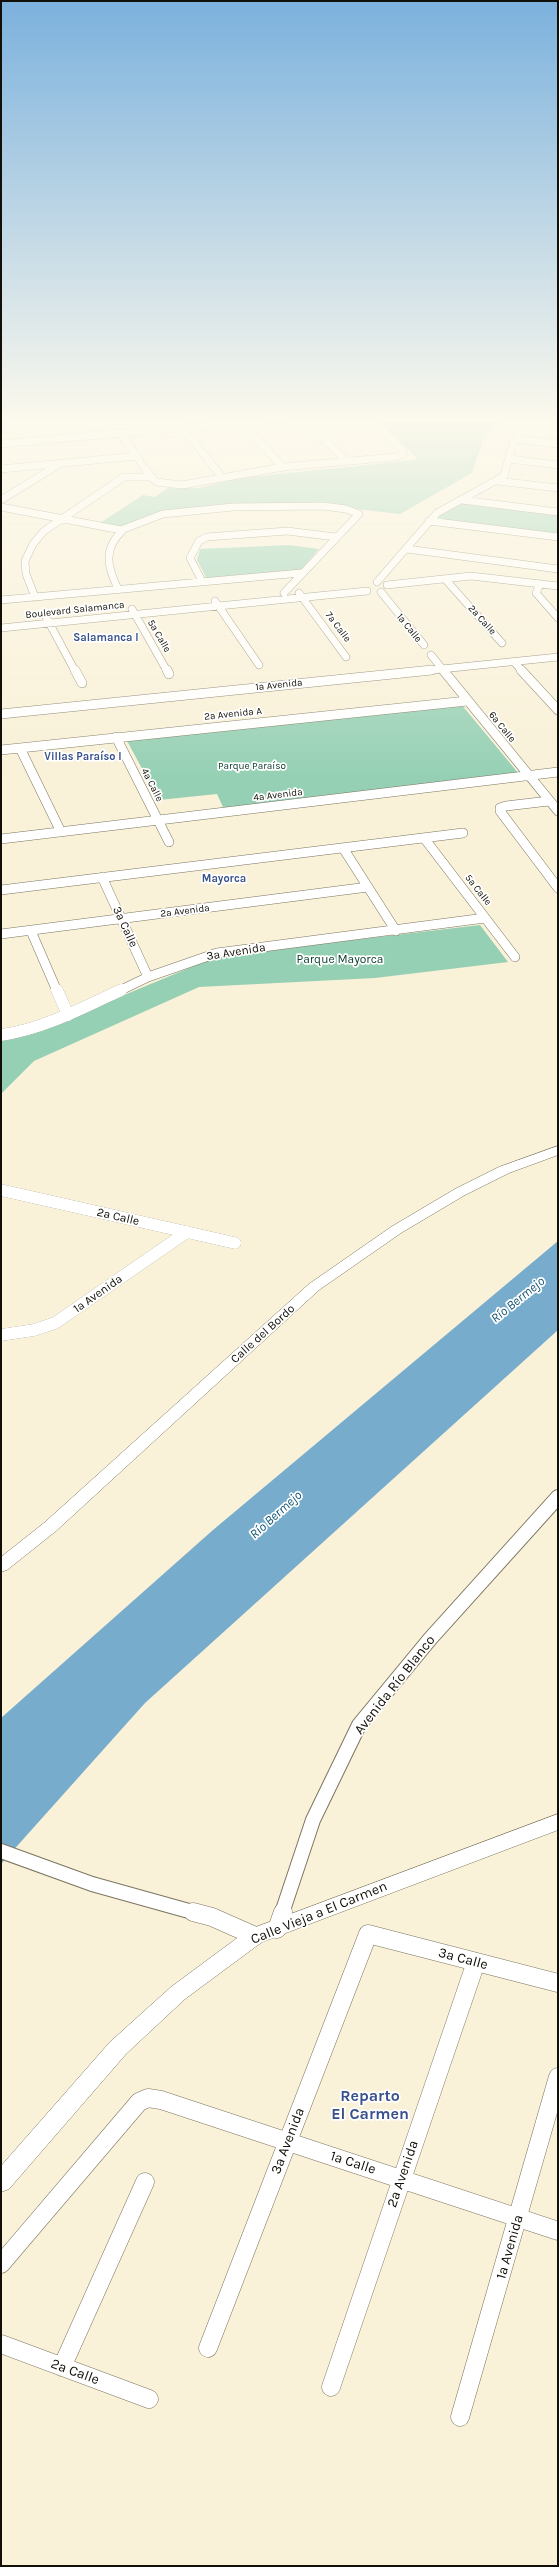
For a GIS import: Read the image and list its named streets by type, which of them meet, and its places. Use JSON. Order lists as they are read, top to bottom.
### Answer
{
  "streets": {
    "street": [
      "Boulevard Salamanca",
      "2a Calle",
      "7a Calle",
      "1a Calle",
      "5a Calle",
      "1a Avenida",
      "2a Avenida A",
      "6a Calle",
      "4a Calle",
      "4a Avenida",
      "2a Avenida",
      "3a Calle",
      "3a Avenida",
      "Calle del Bordo",
      "Avenida Río Blanco",
      "Calle Vieja a El Carmen"
    ]
  },
  "crossings": [
    ["Boulevard Salamanca", "7a Calle"],
    ["Boulevard Salamanca", "1a Calle"],
    ["Boulevard Salamanca", "5a Calle"],
    ["2a Calle", "1a Avenida"],
    ["1a Calle", "1a Avenida"],
    ["1a Calle", "2a Avenida"],
    ["1a Calle", "3a Avenida"],
    ["5a Calle", "3a Avenida"],
    ["1a Avenida", "6a Calle"],
    ["2a Avenida A", "6a Calle"],
    ["2a Avenida A", "4a Calle"],
    ["6a Calle", "4a Avenida"],
    ["4a Calle", "4a Avenida"],
    ["2a Avenida", "3a Calle"],
    ["3a Calle", "3a Avenida"],
    ["Avenida Río Blanco", "Calle Vieja a El Carmen"]
  ],
  "districts": [
    "Salamanca I",
    "Villas Paraíso I",
    "Mayorca",
    "Reparto El Carmen"
  ],
  "water": ["Río Bermejo"],
  "parks": ["Parque Paraíso", "Parque Mayorca"]
}
